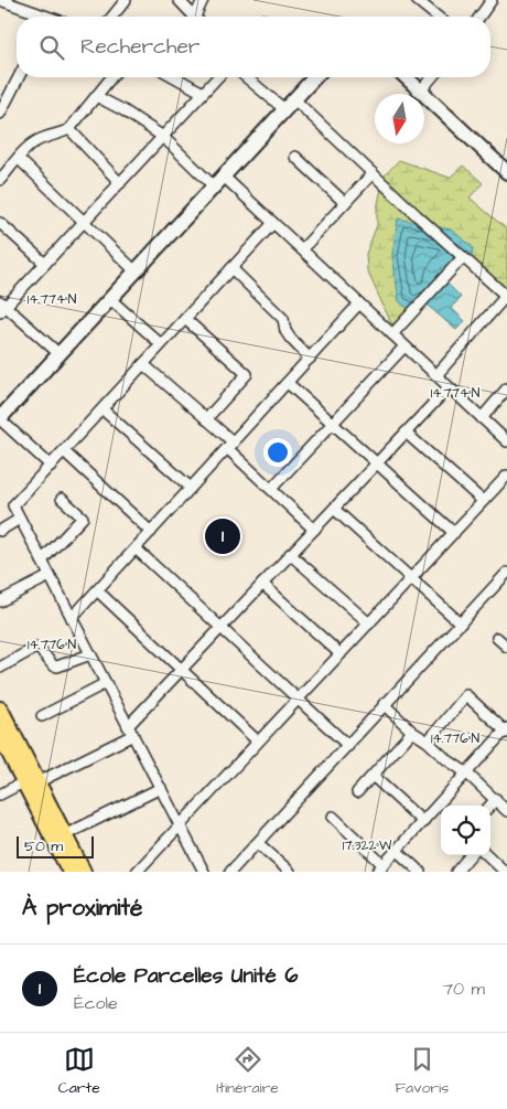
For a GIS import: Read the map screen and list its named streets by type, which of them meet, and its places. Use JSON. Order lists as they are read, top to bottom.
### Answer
{
  "scale_bar": "50 m",
  "north": "bottom",
  "page": {
    "search": "Rechercher",
    "pins": "1",
    "scale": "50 m",
    "heading": "À proximité",
    "list": [
      {
        "mark": "1",
        "name": "École Parcelles Unité 6",
        "note": "École",
        "value": "70 m"
      }
    ],
    "nav": ["Carte", "Itinéraire", "Favoris"]
  },
  "coordinates": ["14.774°N", "14.776°N", "17.322°W"]
}
